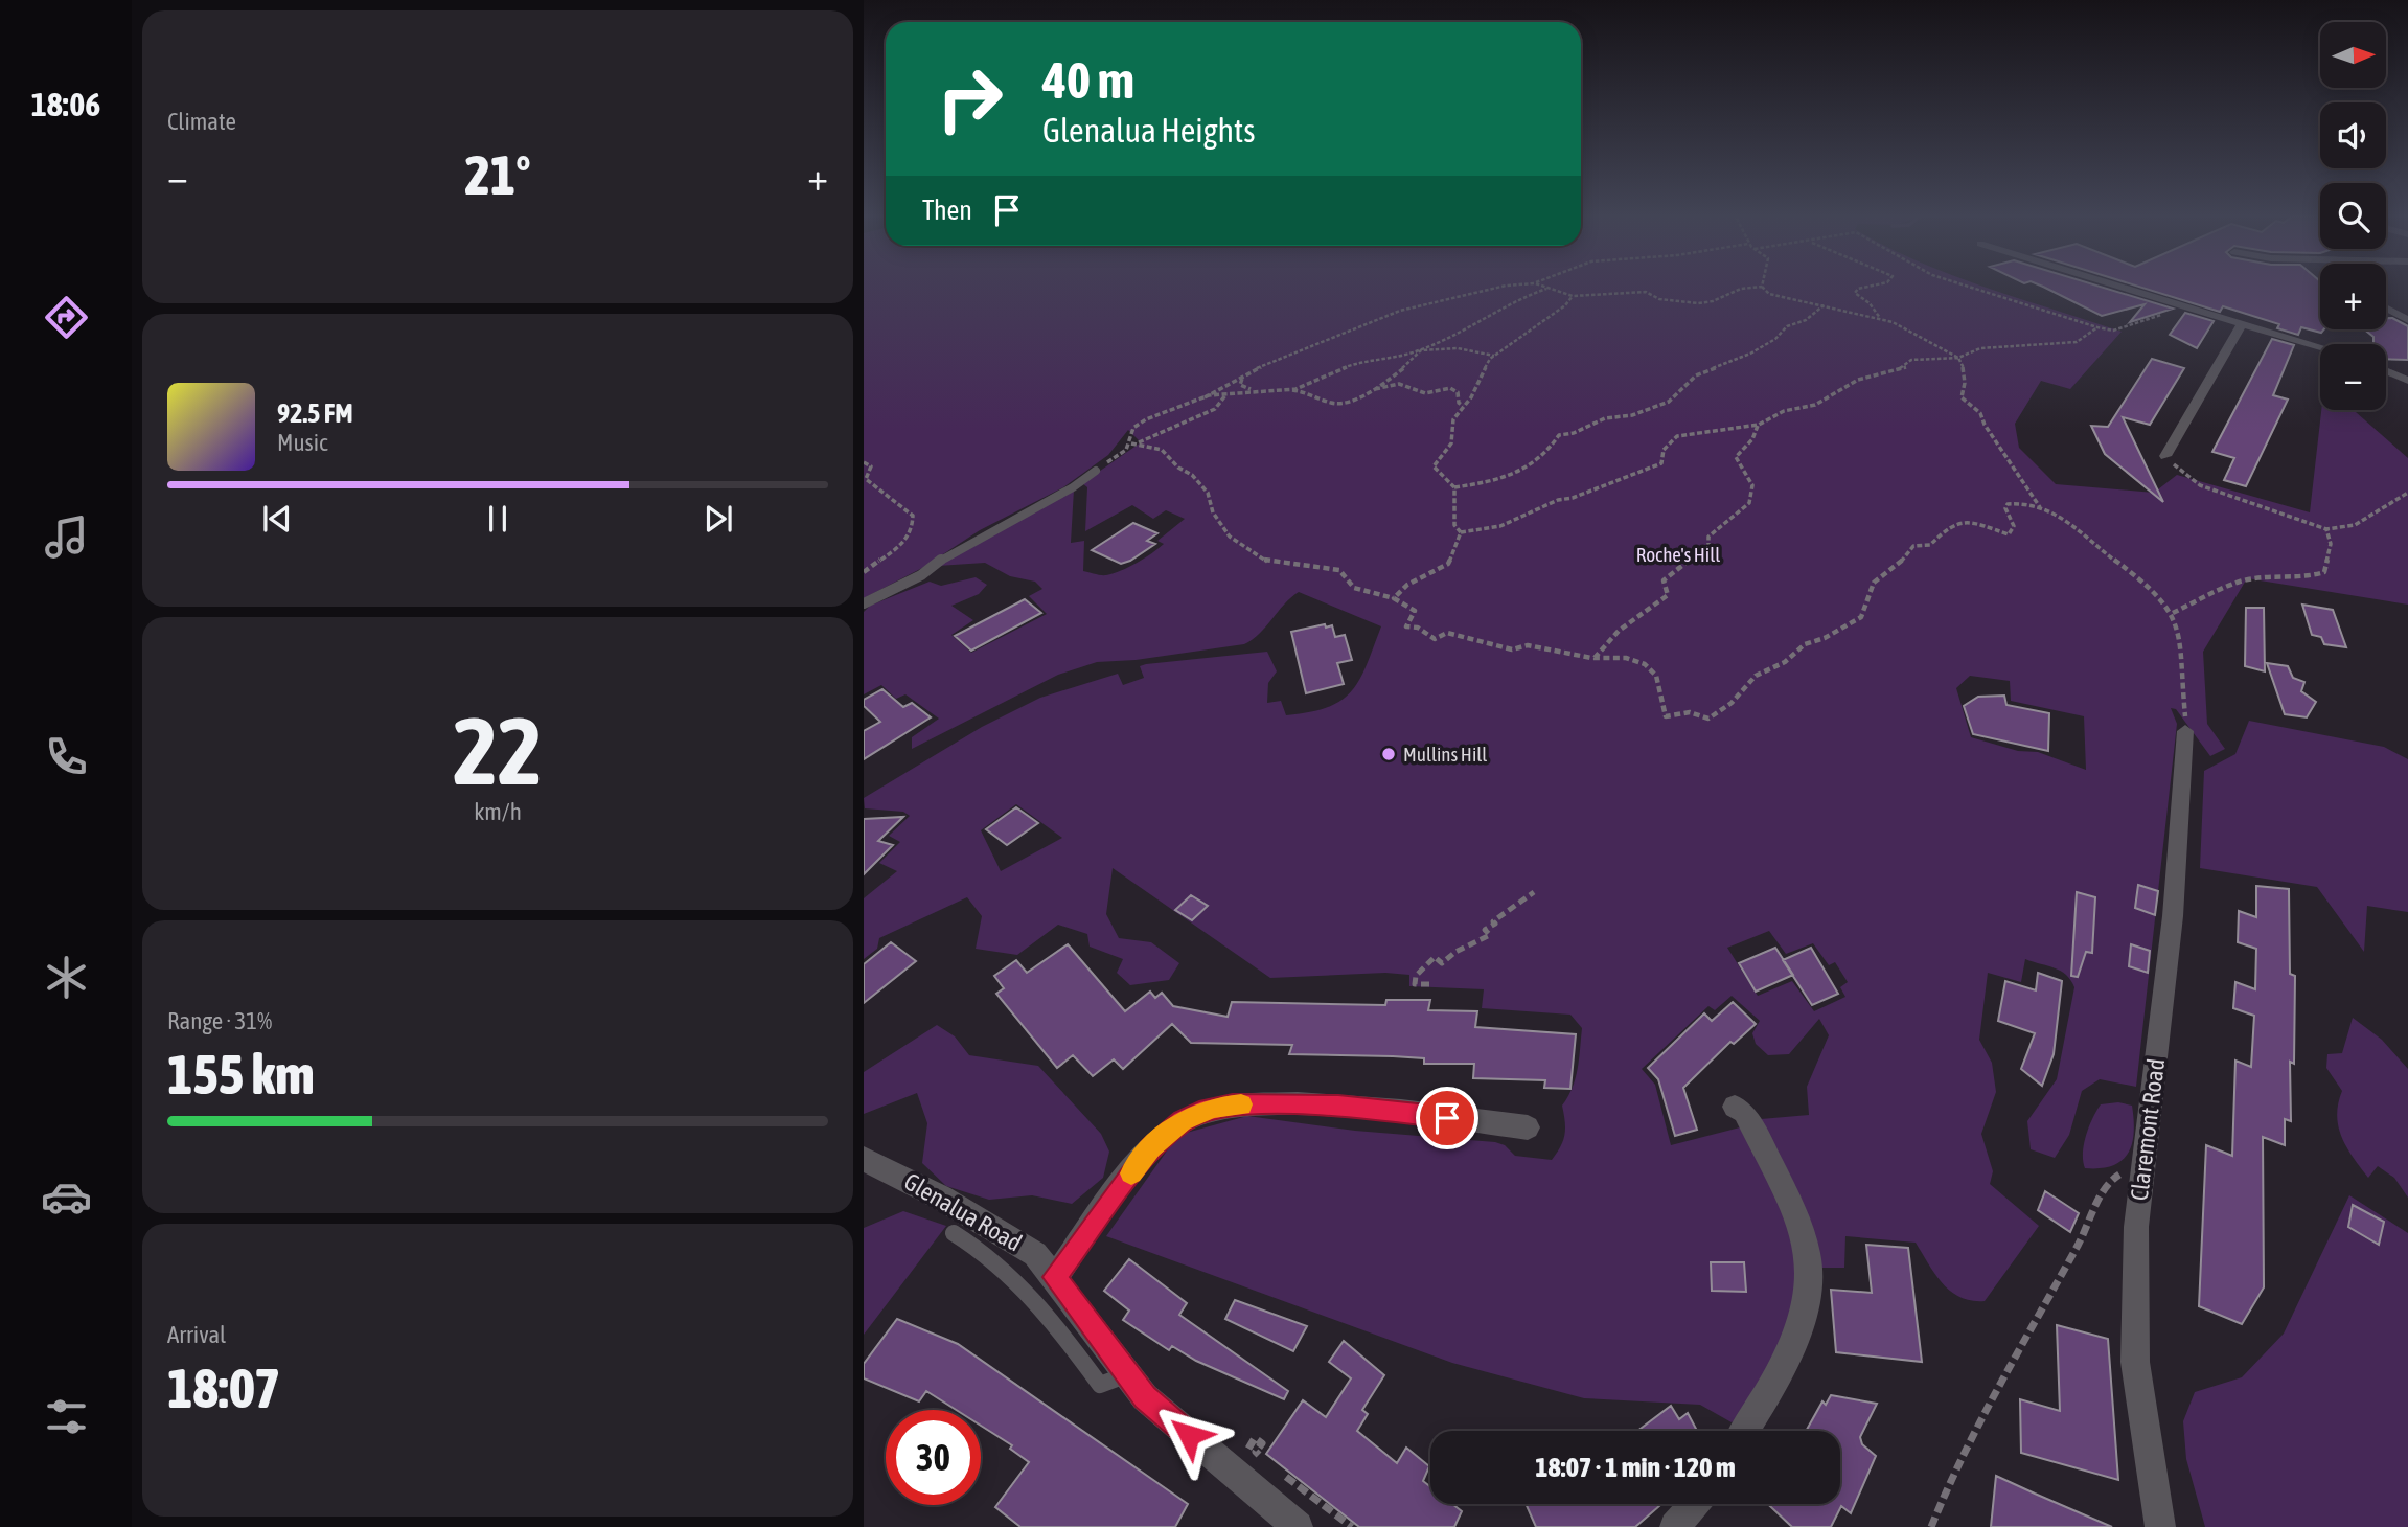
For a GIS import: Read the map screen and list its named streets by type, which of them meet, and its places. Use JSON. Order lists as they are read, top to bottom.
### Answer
{
  "streets": {
    "street": ["Claremont Road", "Glenalua Road"]
  },
  "parks": ["Roche's Hill"],
  "places": ["Mullins Hill"],
  "north": "right",
  "page": {
    "tabs": "18:06",
    "tile": [
      "Climate",
      ["22", "km/h"],
      ["Range · 31%", "155 km"],
      ["Arrival", "18:07"]
    ],
    "map_buttons": ["+", "−"],
    "turn": ["40 m", "Glenalua Heights"],
    "heat": ["−", "21°", "+"],
    "then": "Then",
    "song": ["92.5 FM", "Music"],
    "limit": "30",
    "trip": "18:07 · 1 min · 120 m"
  }
}
